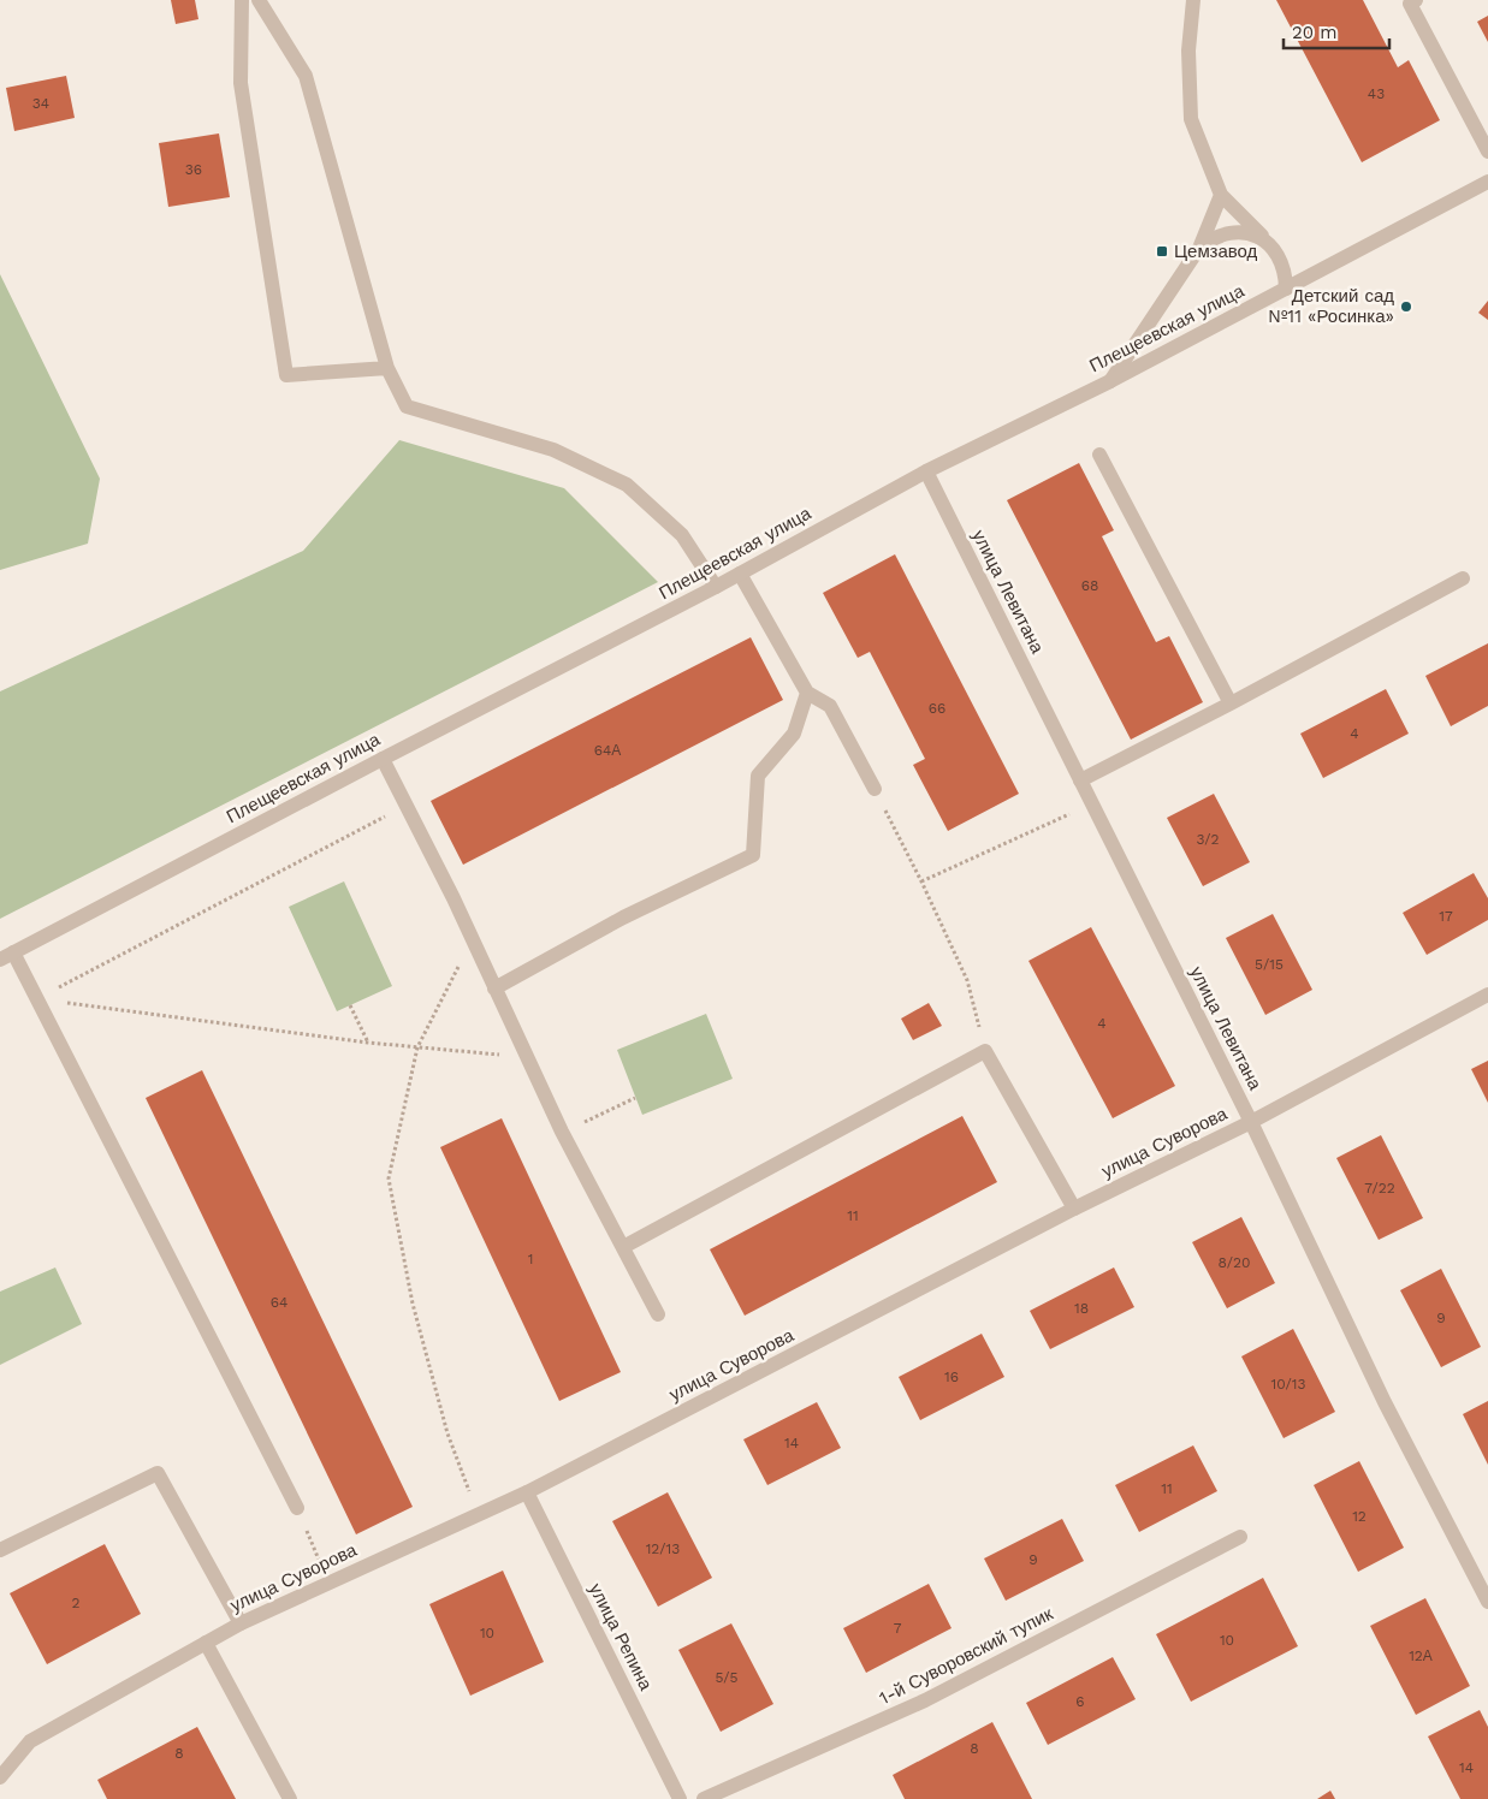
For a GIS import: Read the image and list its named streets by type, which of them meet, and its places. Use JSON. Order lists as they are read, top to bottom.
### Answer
{
  "streets": {
    "street": [
      "Плещеевская улица",
      "улица Левитана",
      "улица Суворова",
      "улица Репина",
      "1-й Суворовский тупик"
    ]
  },
  "crossings": [
    ["Плещеевская улица", "улица Левитана"],
    ["улица Левитана", "улица Суворова"],
    ["улица Суворова", "улица Репина"]
  ],
  "places": {
    "transit": ["Цемзавод"],
    "other": ["Детский сад №11 «Росинка»"]
  },
  "house_numbers": [
    "43",
    "34",
    "36",
    "68",
    "66",
    "4",
    "64А",
    "3/2",
    "17",
    "5/15",
    "4",
    "7/22",
    "11",
    "1",
    "8/20",
    "64",
    "18",
    "9",
    "16",
    "10/13",
    "14",
    "11",
    "12",
    "12/13",
    "9",
    "2",
    "7",
    "10",
    "10",
    "12А",
    "5/5",
    "6",
    "8",
    "8",
    "14"
  ],
  "scale_bar": "20 m"
}
